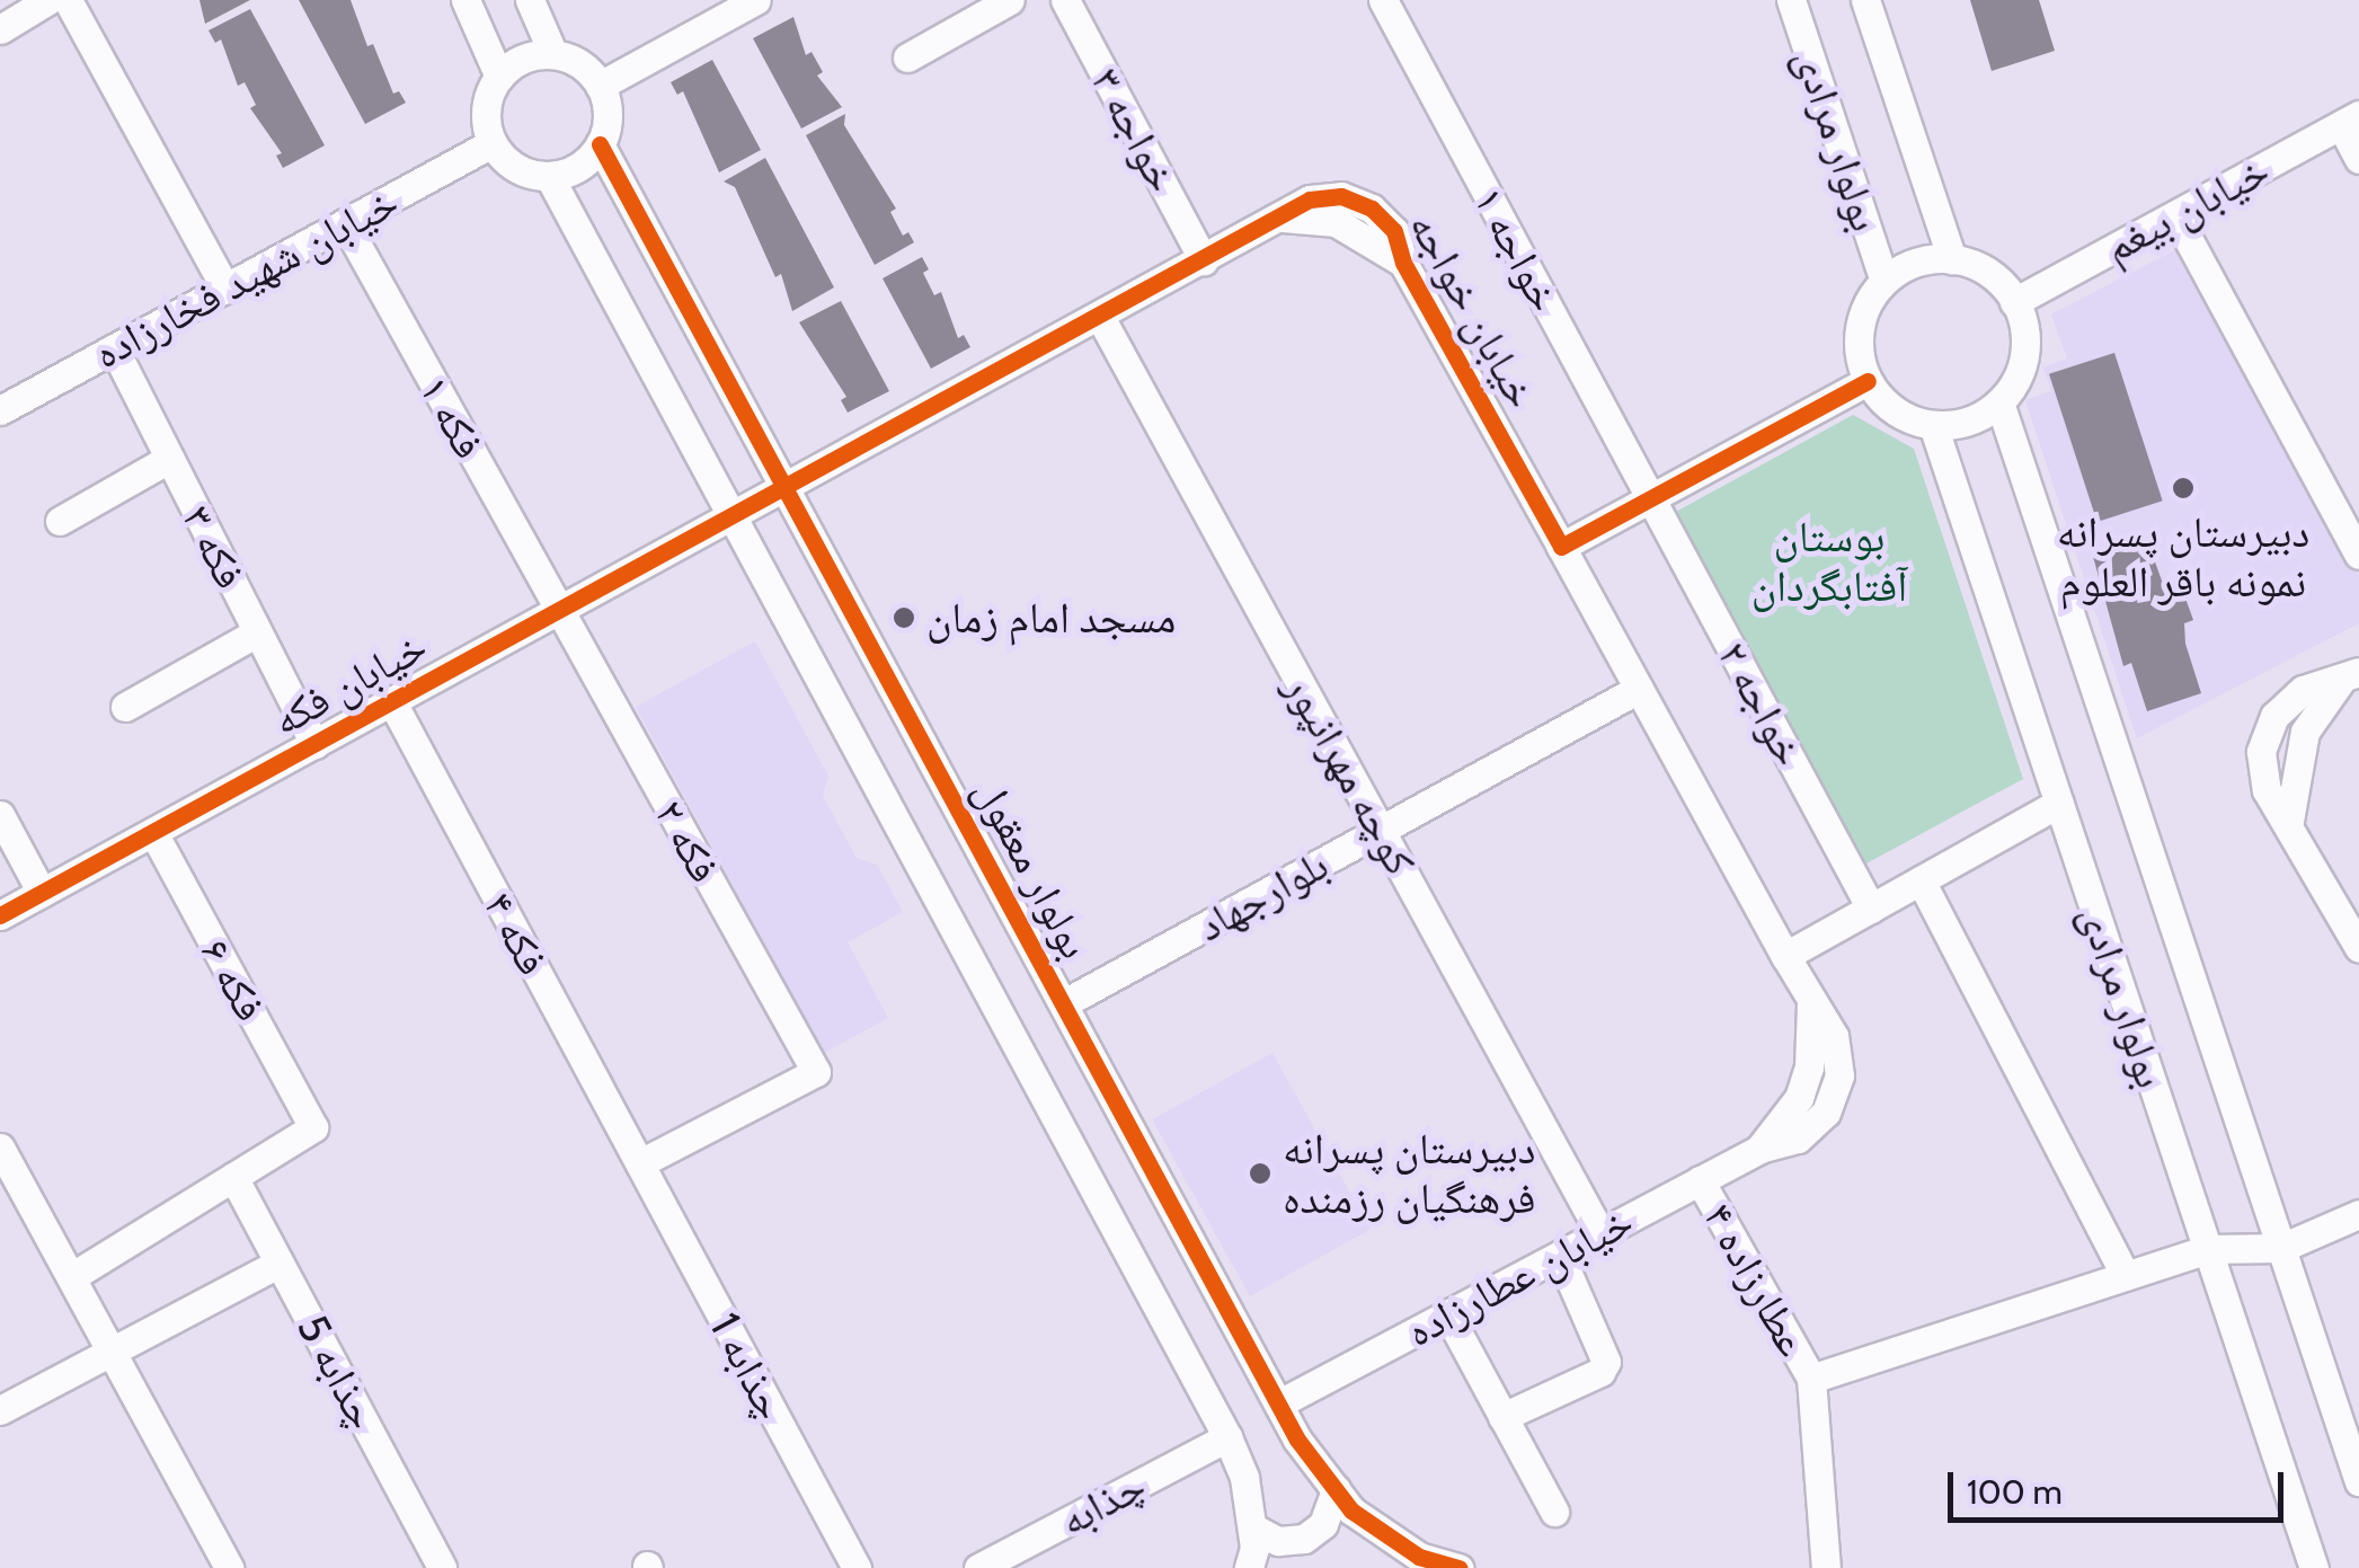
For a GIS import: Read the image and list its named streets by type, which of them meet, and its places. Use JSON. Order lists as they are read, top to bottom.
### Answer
{
  "streets": {
    "street": [
      "خواجه ۳",
      "بولوار مرادی",
      "خیابان بیغم",
      "خواجه ۱",
      "خیابان شهید فخارزاده",
      "خیابان خواجه",
      "فکه ۱",
      "فکه ۳",
      "خیابان فکه",
      "خواجه ۲",
      "کوچه مهرانپور",
      "فکه ۲",
      "بولوار معقول",
      "بلوارجهاد",
      "فکه ۴",
      "فکه ۶",
      "خیابان عطارزاده",
      "عطارزاده ۴",
      "چذابه 1",
      "چذابه 5",
      "چذابه"
    ]
  },
  "crossings": [
    ["خواجه ۳", "خیابان خواجه"],
    ["بولوار مرادی", "خیابان بیغم"],
    ["خواجه ۱", "خواجه ۲"],
    ["خیابان شهید فخارزاده", "فکه ۱"],
    ["خیابان شهید فخارزاده", "فکه ۳"],
    ["خیابان شهید فخارزاده", "بولوار معقول"],
    ["خیابان خواجه", "خیابان فکه"],
    ["خیابان خواجه", "کوچه مهرانپور"],
    ["خیابان خواجه", "بولوار معقول"],
    ["خیابان خواجه", "بلوارجهاد"],
    ["خیابان خواجه", "خیابان عطارزاده"],
    ["فکه ۱", "خیابان فکه"],
    ["فکه ۱", "فکه ۲"],
    ["فکه ۳", "خیابان فکه"],
    ["خیابان فکه", "فکه ۲"],
    ["خیابان فکه", "فکه ۴"],
    ["خیابان فکه", "فکه ۶"],
    ["کوچه مهرانپور", "بلوارجهاد"],
    ["کوچه مهرانپور", "خیابان عطارزاده"],
    ["فکه ۲", "فکه ۴"],
    ["فکه ۲", "چذابه 1"],
    ["بولوار معقول", "بلوارجهاد"],
    ["بولوار معقول", "خیابان عطارزاده"],
    ["بلوارجهاد", "خیابان عطارزاده"],
    ["فکه ۴", "چذابه 1"],
    ["فکه ۶", "چذابه 5"],
    ["خیابان عطارزاده", "عطارزاده ۴"]
  ],
  "parks": ["بوستان آفتابگردان"],
  "places": ["دبیرستان پسرانه نمونه باقر العلوم", "مسجد امام زمان", "دبیرستان پسرانه فرهنگیان رزمنده"],
  "scale_bar": "100 m"
}
